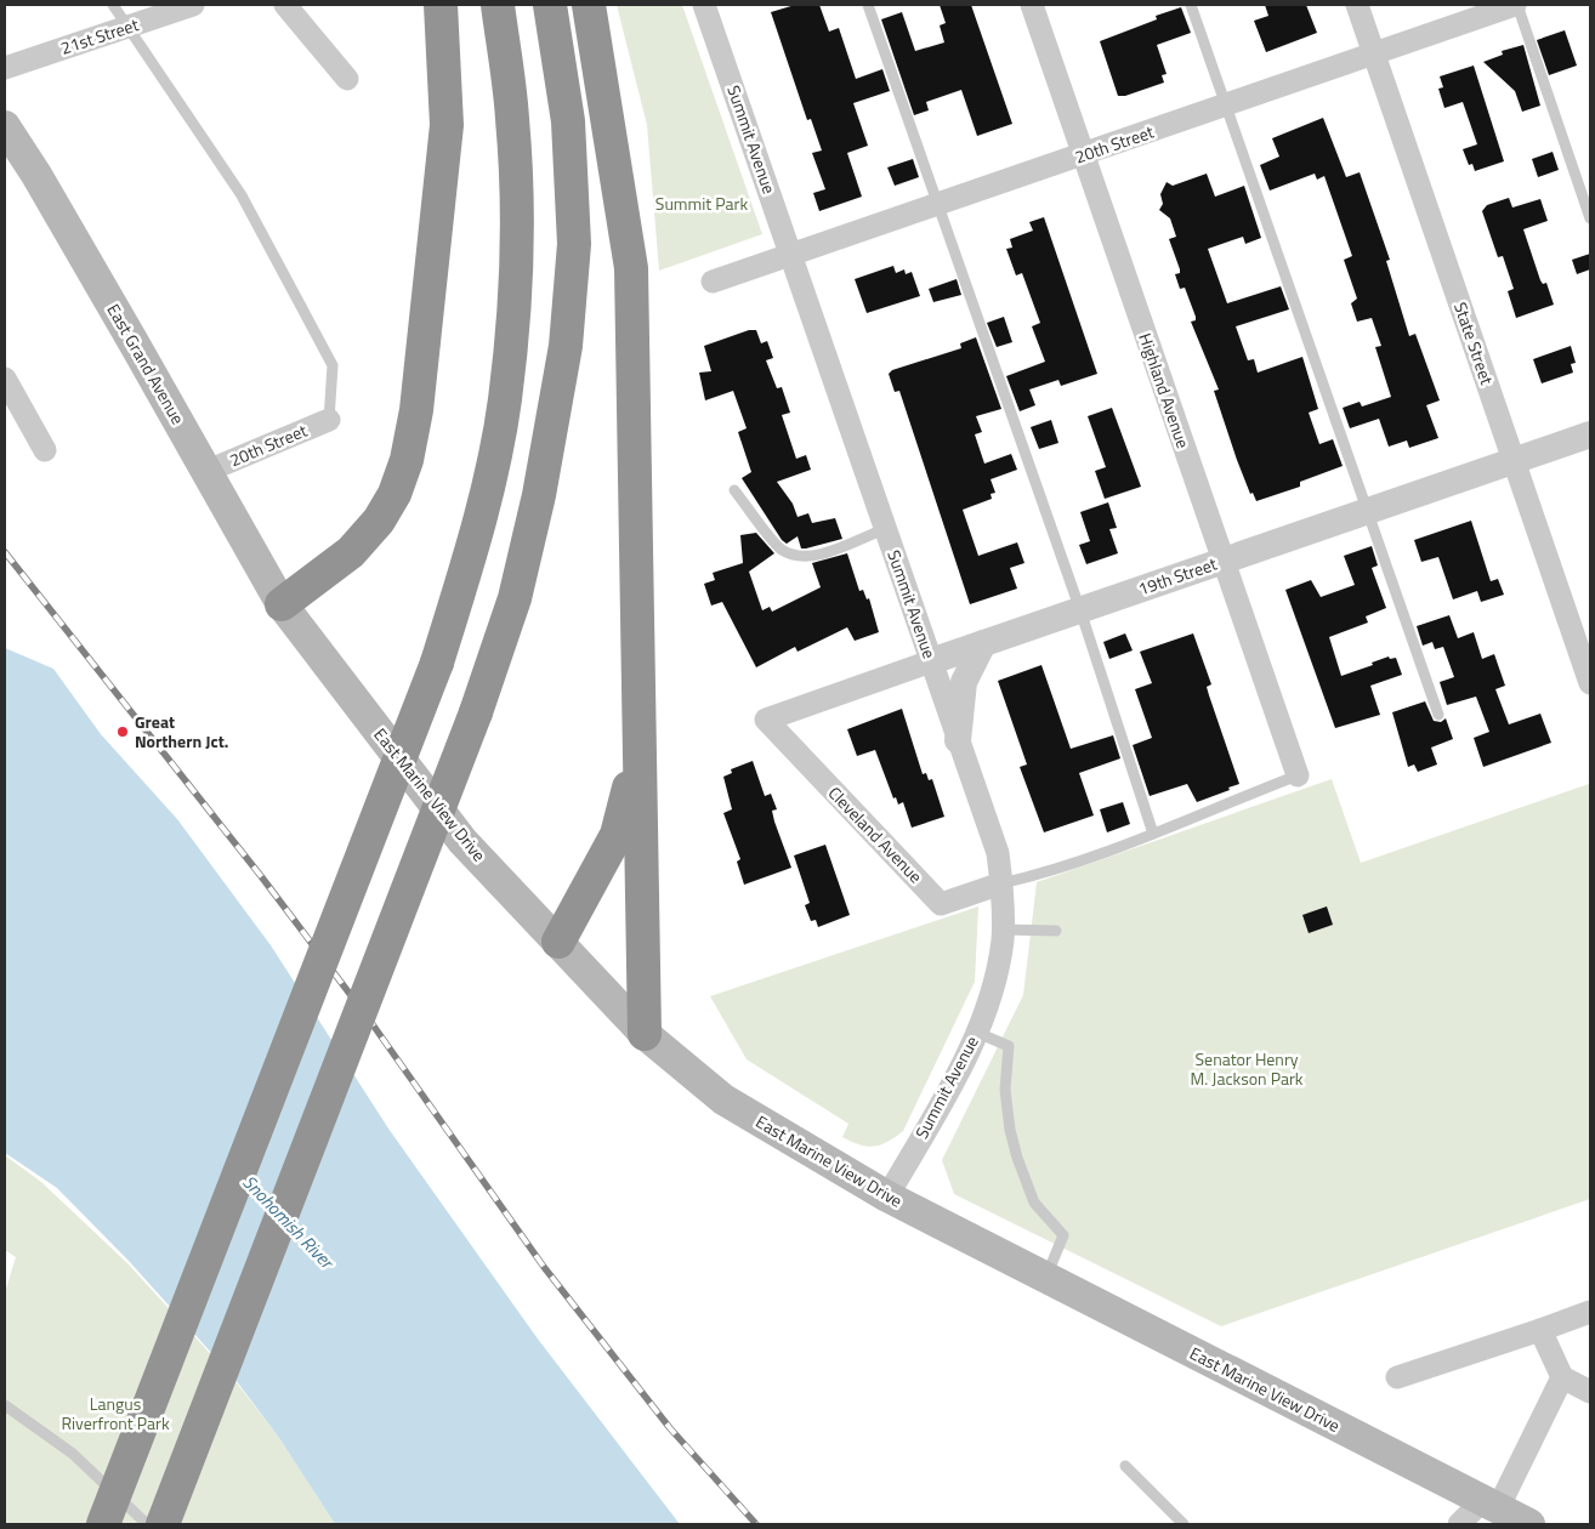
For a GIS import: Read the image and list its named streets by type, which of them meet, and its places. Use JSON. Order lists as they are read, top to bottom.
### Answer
{
  "streets": {
    "main road": ["East Grand Avenue", "East Marine View Drive"],
    "street": [
      "21st Street",
      "Summit Avenue",
      "20th Street",
      "State Street",
      "Highland Avenue",
      "19th Street",
      "Cleveland Avenue"
    ]
  },
  "crossings": [
    ["Summit Avenue", "20th Street"],
    ["Summit Avenue", "19th Street"],
    ["Summit Avenue", "East Marine View Drive"],
    ["Summit Avenue", "Cleveland Avenue"],
    ["20th Street", "State Street"],
    ["20th Street", "East Grand Avenue"],
    ["20th Street", "Highland Avenue"],
    ["State Street", "19th Street"],
    ["East Grand Avenue", "East Marine View Drive"],
    ["Highland Avenue", "19th Street"],
    ["19th Street", "Cleveland Avenue"]
  ],
  "water": ["Snohomish River"],
  "parks": ["Summit Park", "Senator Henry M. Jackson Park", "Langus Riverfront Park"],
  "places": ["Great Northern Jct."]
}
